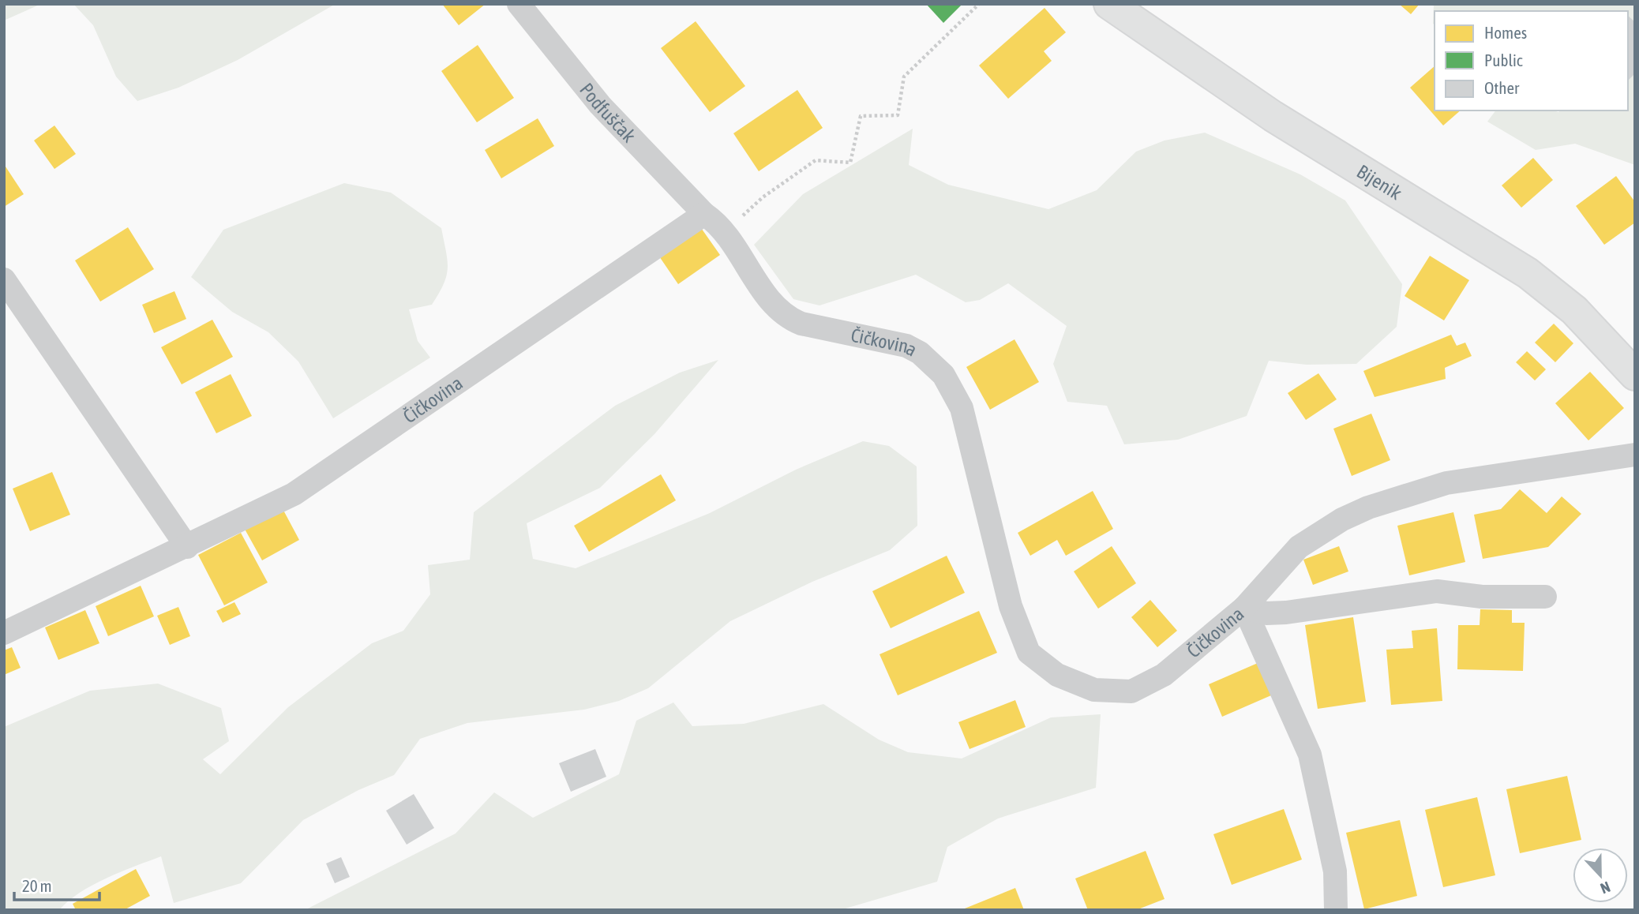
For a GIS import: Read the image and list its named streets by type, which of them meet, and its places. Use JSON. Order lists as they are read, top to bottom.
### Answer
{
  "streets": {
    "main road": ["Bijenik"],
    "street": ["Podfuščak", "Čičkovina"]
  },
  "crossings": [
    ["Podfuščak", "Čičkovina"]
  ],
  "legend": ["Homes", "Public", "Other"],
  "scale_bar": "20 m",
  "north": "bottom"
}
